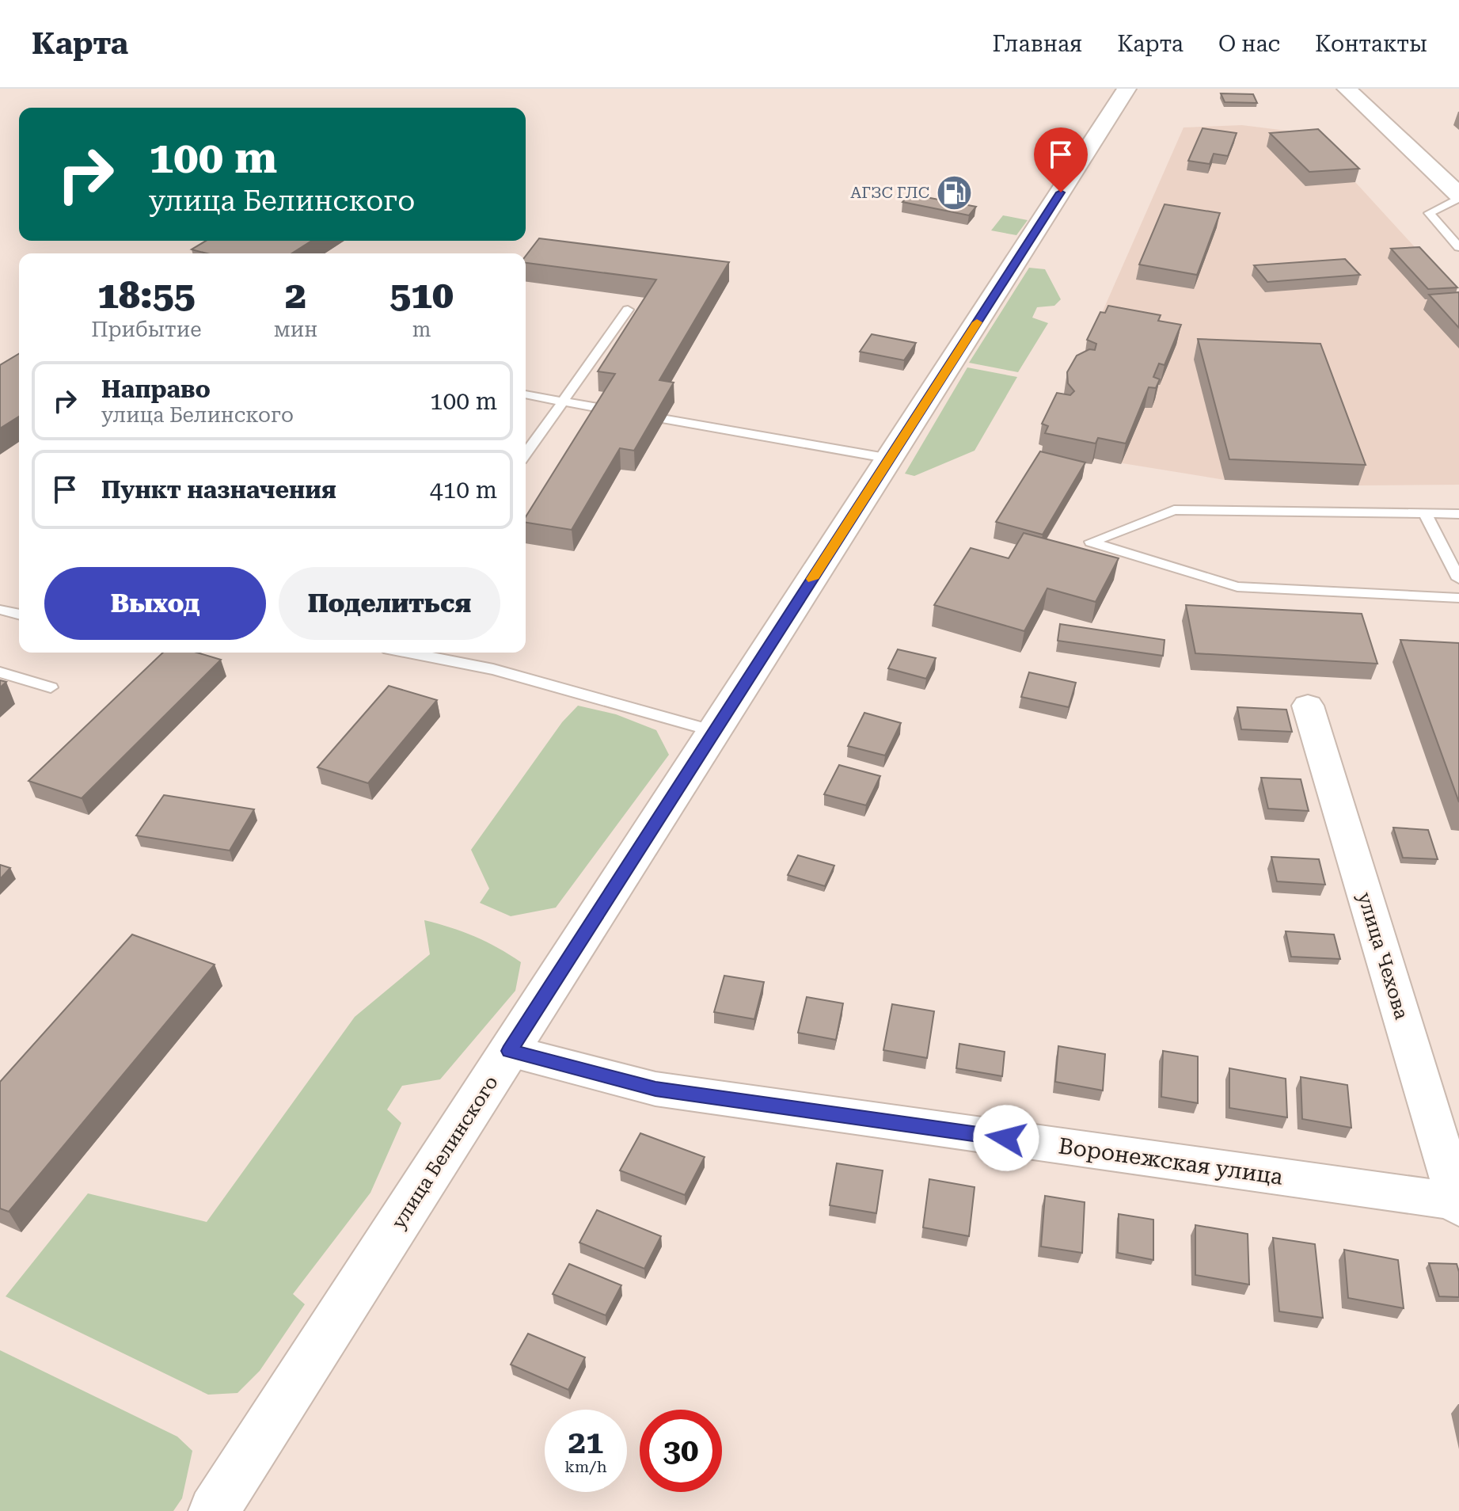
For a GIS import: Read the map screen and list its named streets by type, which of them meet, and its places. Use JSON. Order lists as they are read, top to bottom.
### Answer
{
  "streets": {
    "main road": ["улица Белинского"],
    "street": ["улица Чехова", "Воронежская улица"]
  },
  "crossings": [
    ["улица Чехова", "Воронежская улица"],
    ["улица Белинского", "Воронежская улица"]
  ],
  "places": {
    "fuel station": ["АГЗС ГЛС"]
  },
  "page": {
    "header": "Карта",
    "nav": [
      "Главная",
      "Карта",
      "О нас",
      "Контакты"
    ],
    "turn": ["100 m", "улица Белинского"],
    "eta": [
      "18:55",
      "Прибытие",
      "2",
      "мин",
      "510",
      "m"
    ],
    "list": [
      {
        "name": "Направо",
        "note": "улица Белинского",
        "value": "100 m"
      },
      {
        "name": "Пункт назначения",
        "value": "410 m"
      }
    ],
    "buttons": ["Выход", "Поделиться"],
    "speed": "21 km/h",
    "limit": "30"
  }
}
